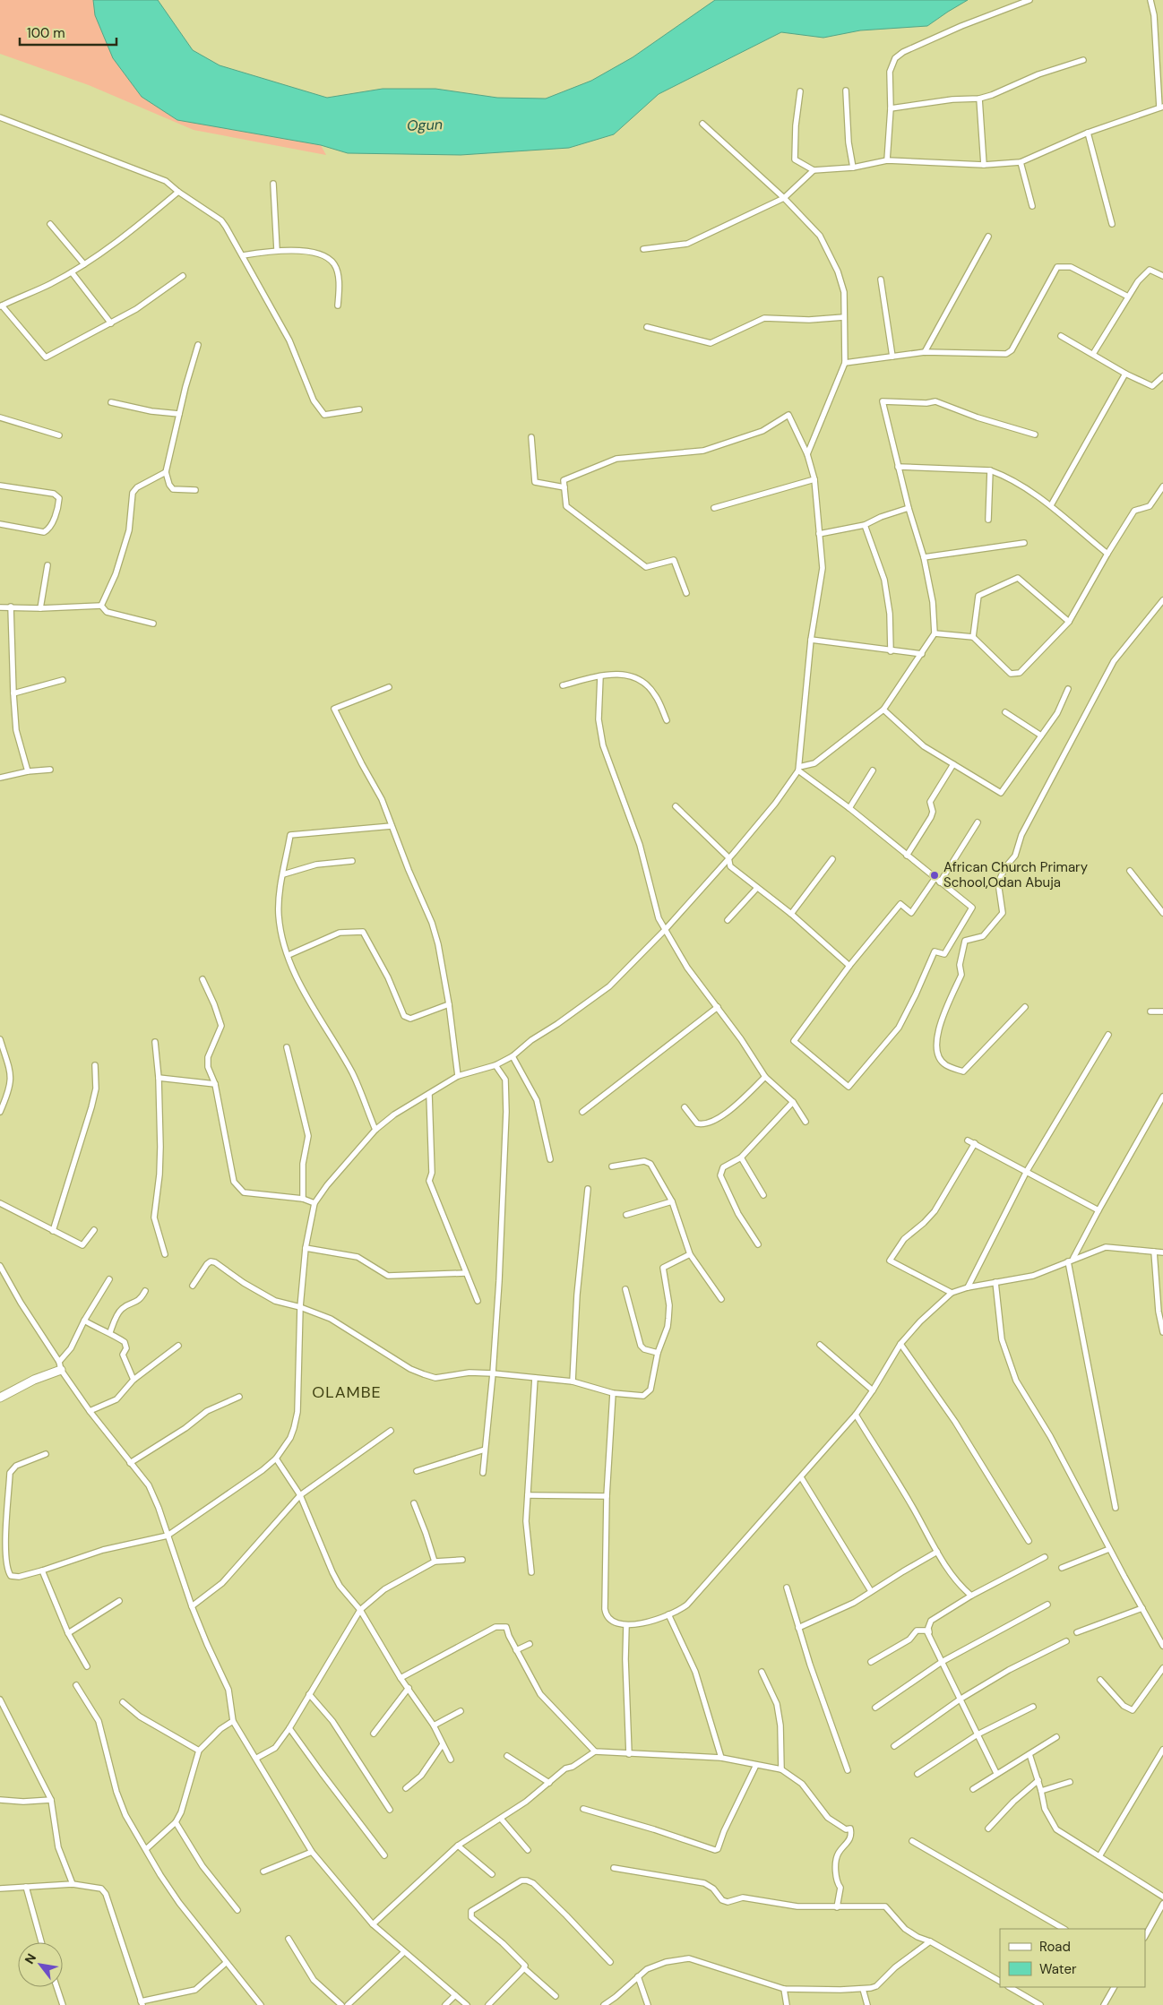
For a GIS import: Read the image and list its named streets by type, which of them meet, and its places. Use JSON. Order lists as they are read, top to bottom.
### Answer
{
  "districts": ["OLAMBE"],
  "water": ["Ogun"],
  "places": ["African Church Primary School,Odan Abuja"],
  "legend": ["Road", "Water"],
  "scale_bar": "100 m",
  "north": "top left"
}
